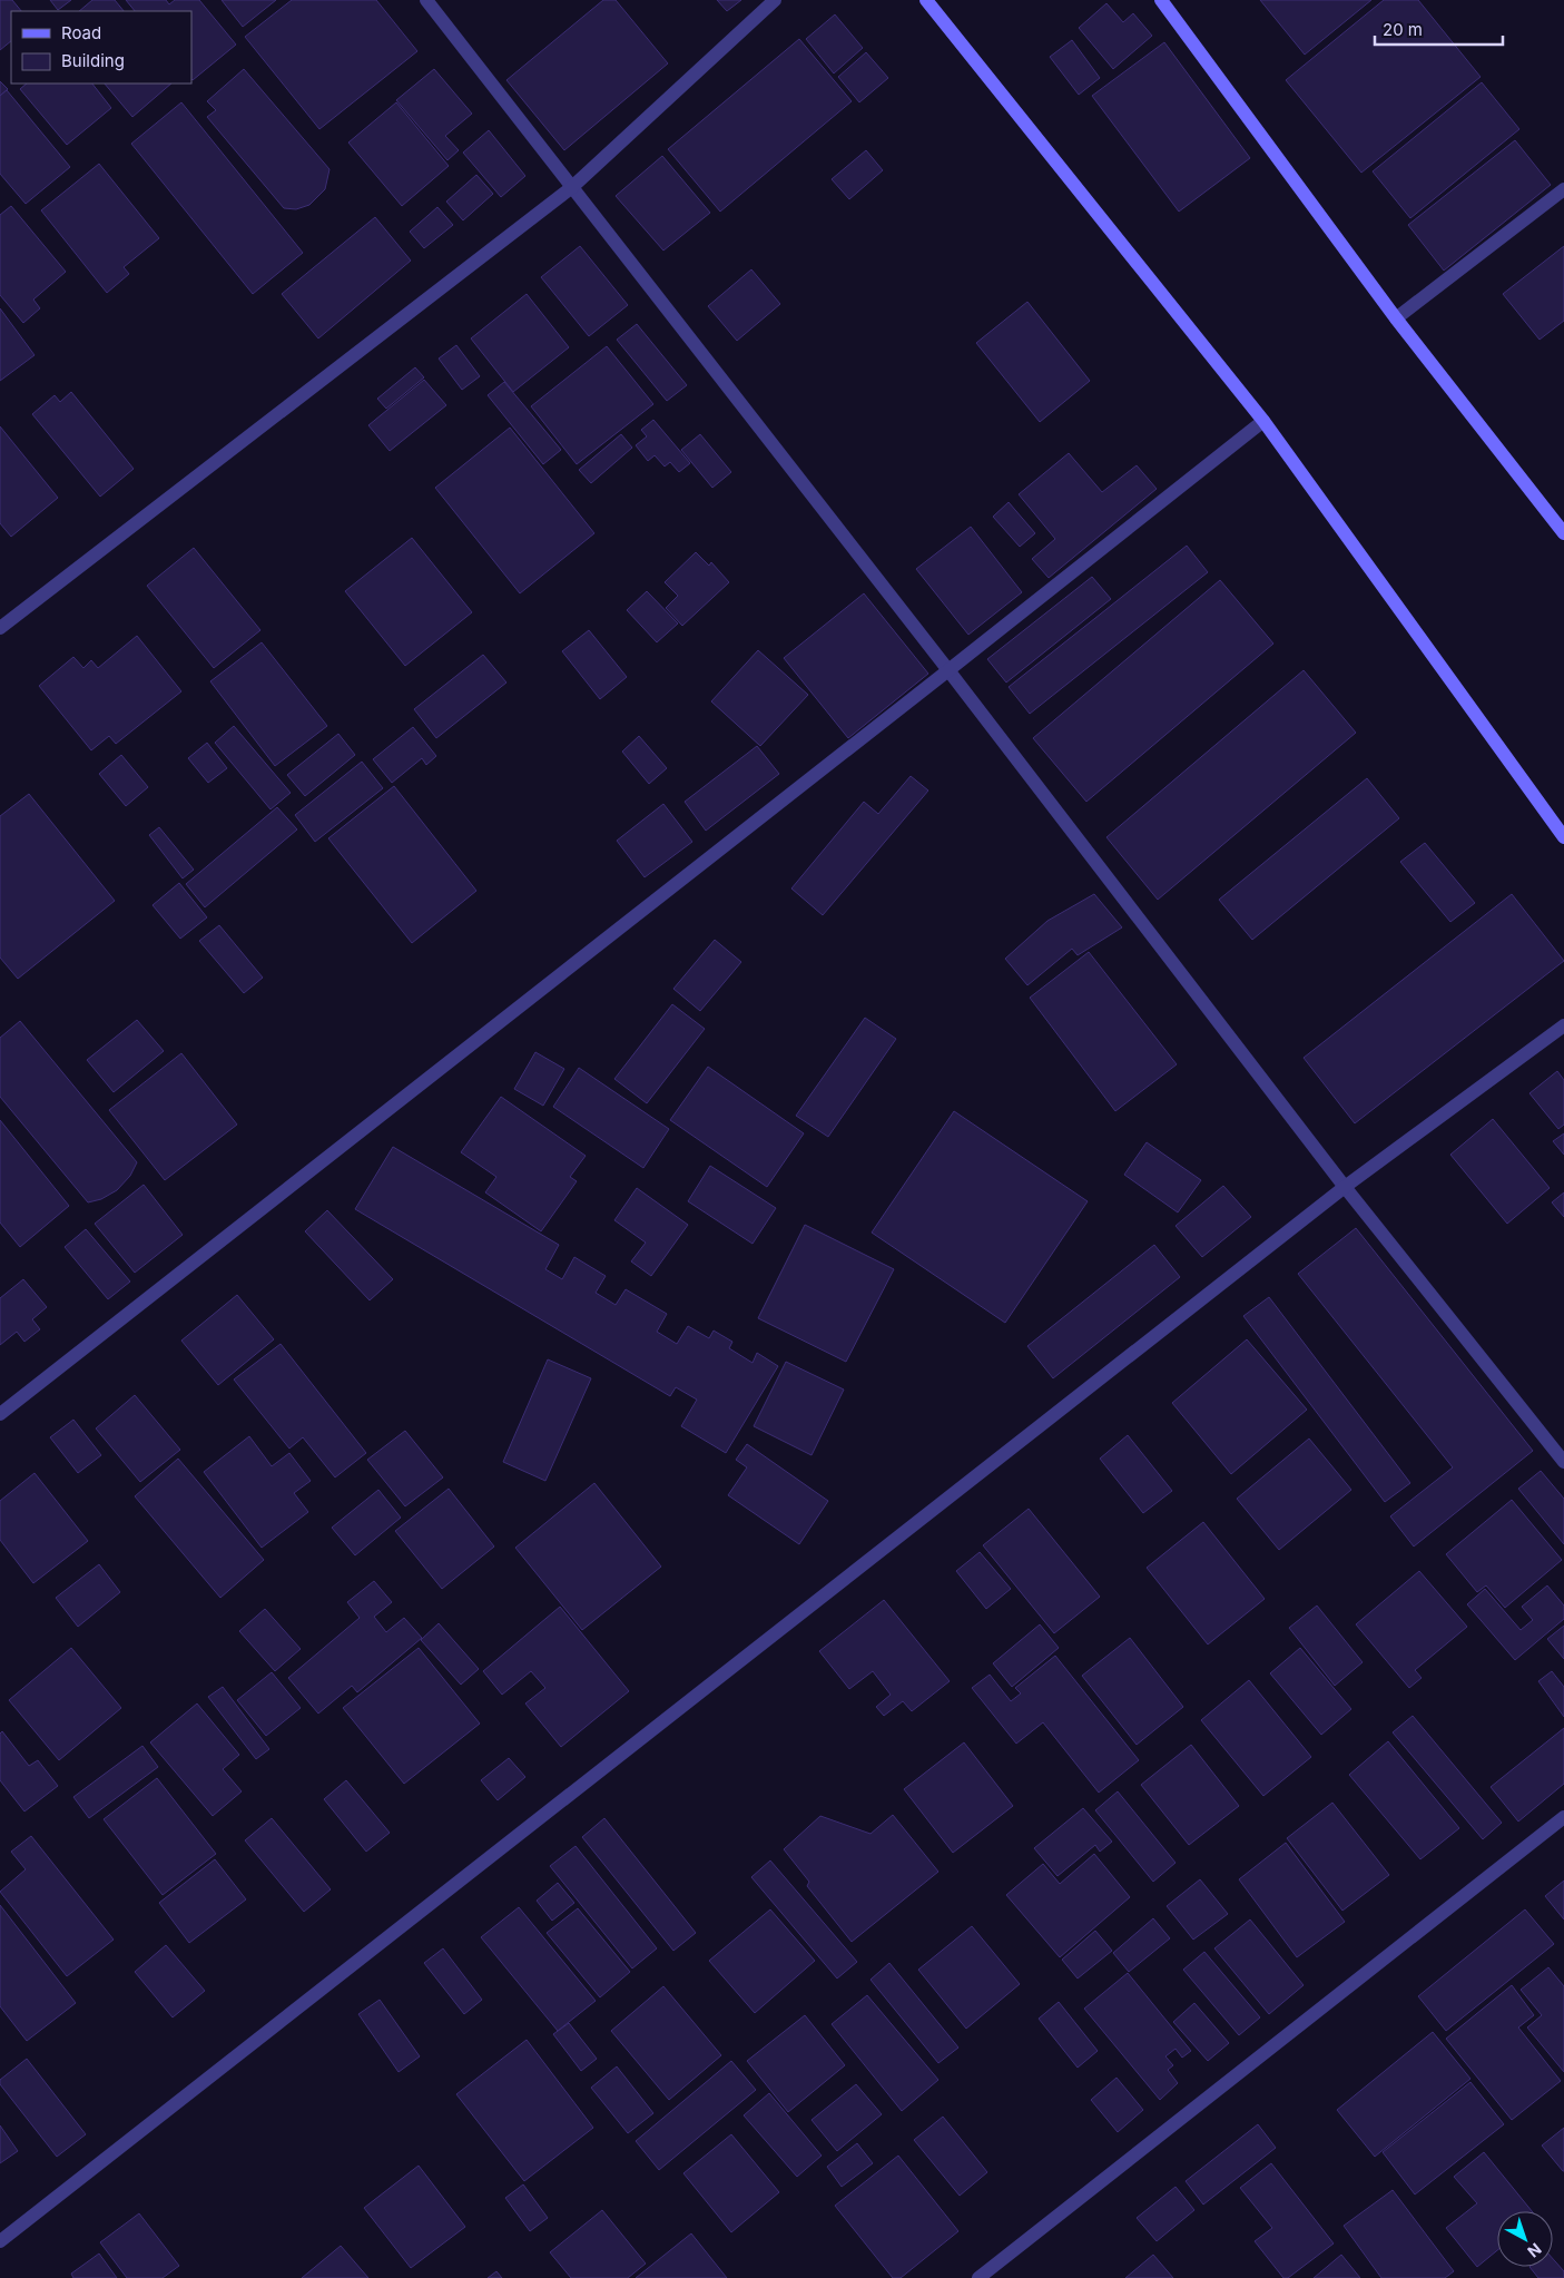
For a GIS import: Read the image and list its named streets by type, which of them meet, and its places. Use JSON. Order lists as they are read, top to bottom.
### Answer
{
  "legend": ["Road", "Building"],
  "scale_bar": "20 m",
  "north": "bottom right"
}
